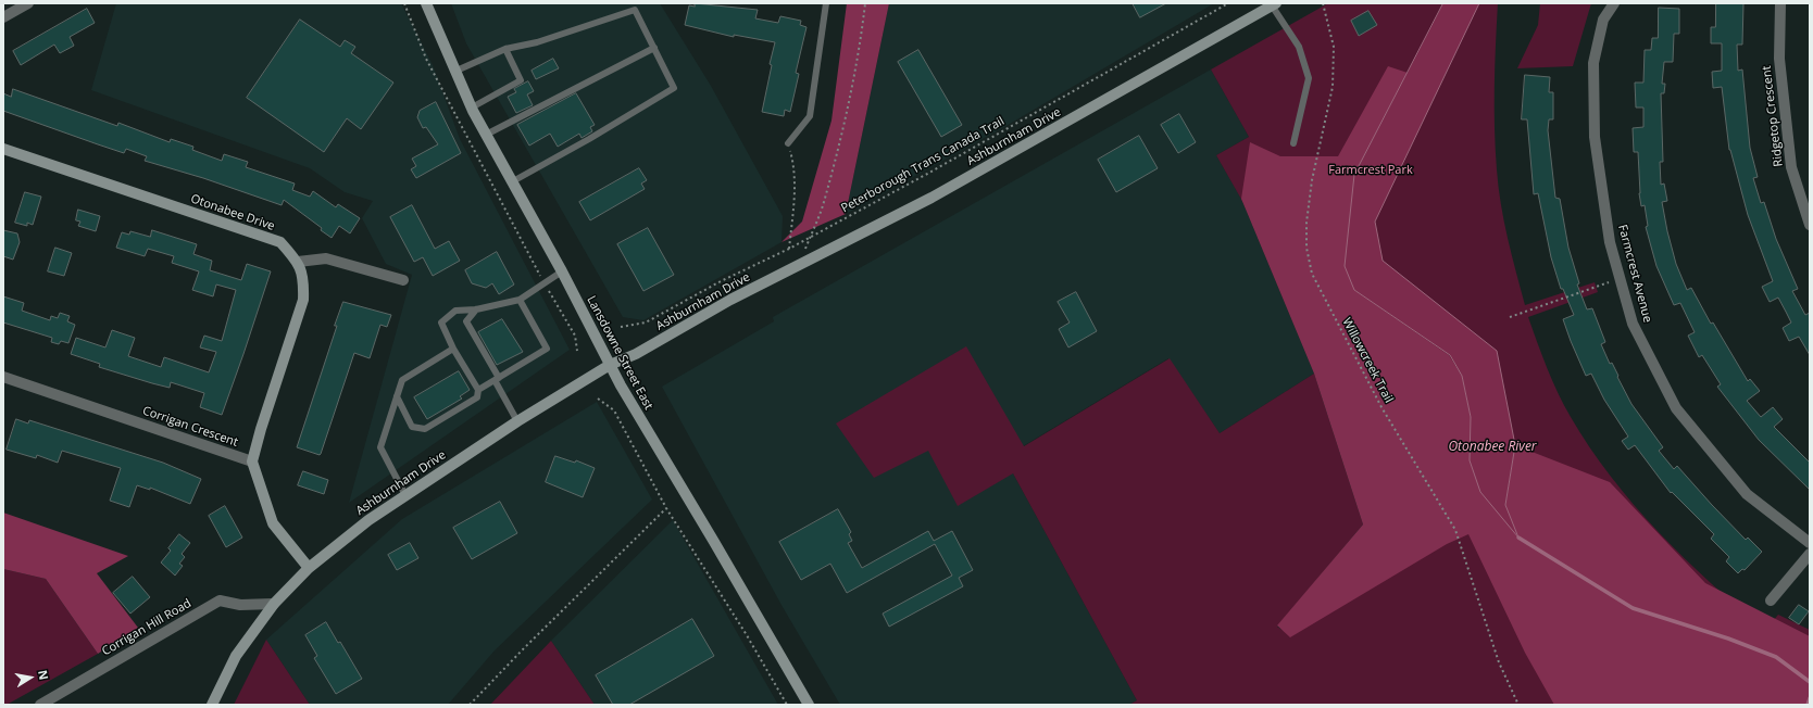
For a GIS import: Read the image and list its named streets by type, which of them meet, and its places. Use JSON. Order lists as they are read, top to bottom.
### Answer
{
  "streets": {
    "main road": ["Ashburnham Drive", "Otonabee Drive", "Lansdowne Street East"],
    "street": [
      "Ridgetop Crescent",
      "Farmcrest Avenue",
      "Corrigan Crescent",
      "Corrigan Hill Road"
    ],
    "path": ["Peterborough Trans Canada Trail", "Willowcreek Trail"]
  },
  "crossings": [
    ["Ashburnham Drive", "Lansdowne Street East"],
    ["Ashburnham Drive", "Corrigan Hill Road"],
    ["Otonabee Drive", "Corrigan Crescent"]
  ],
  "water": ["Otonabee River"],
  "parks": ["Farmcrest Park"],
  "north": "right"
}
